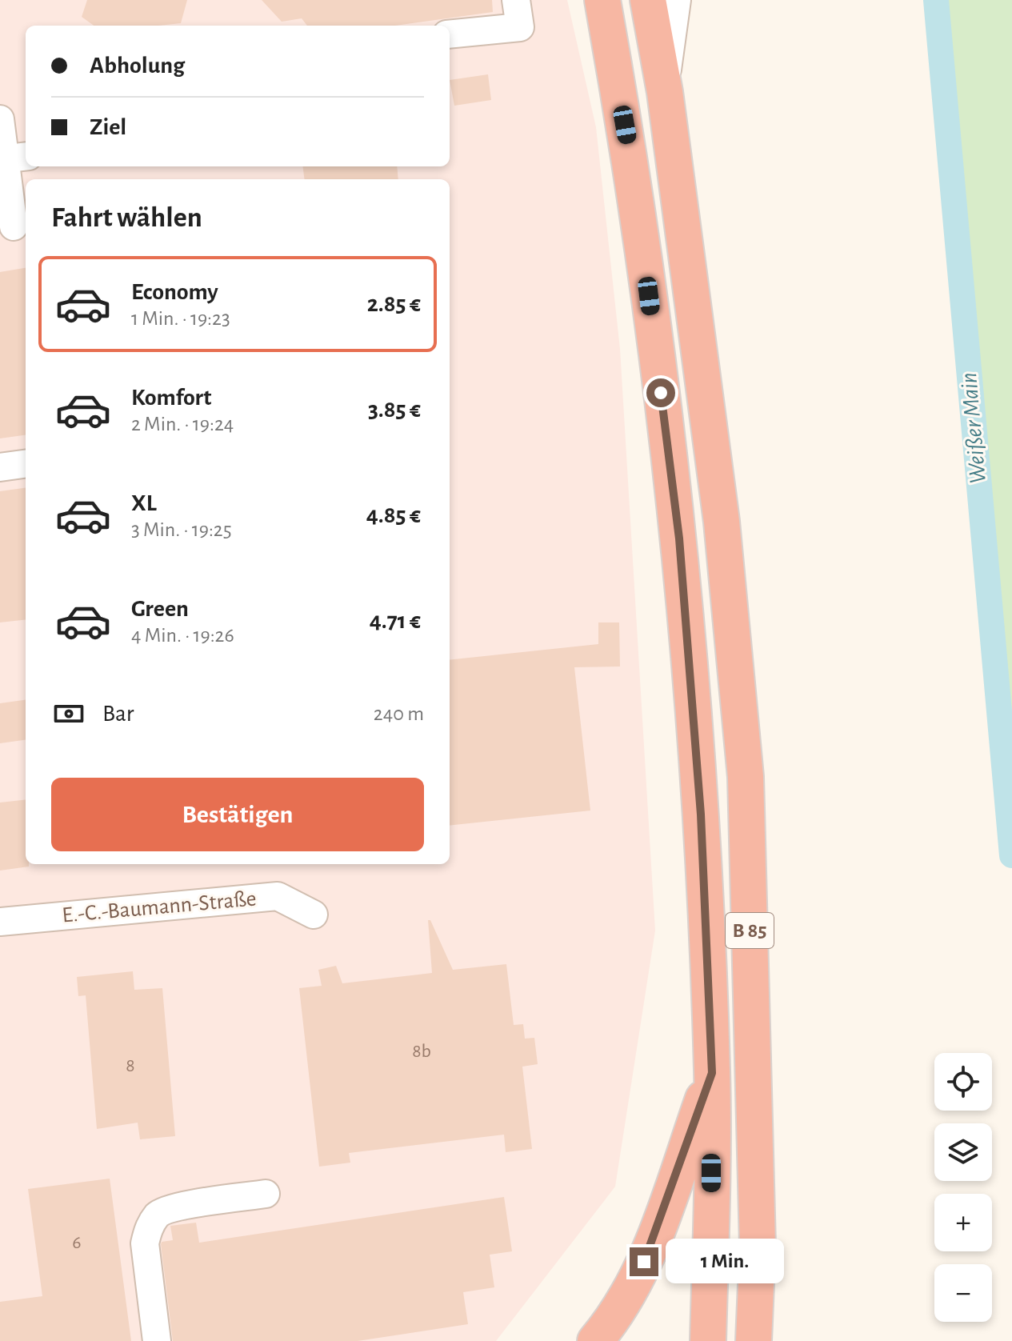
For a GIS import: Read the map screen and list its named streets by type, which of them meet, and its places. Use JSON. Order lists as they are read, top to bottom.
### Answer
{
  "streets": {
    "highway": ["B 85"],
    "street": ["E.-C.-Baumann-Straße"]
  },
  "water": ["Weißer Main"],
  "house_numbers": ["8b", "8", "6"],
  "page": {
    "banner": ["Abholung", "Ziel"],
    "heading": "Fahrt wählen",
    "list": [
      {
        "name": "Economy",
        "note": "1 Min. · 19:23",
        "value": "2.85 €"
      },
      {
        "name": "Komfort",
        "note": "2 Min. · 19:24",
        "value": "3.85 €"
      },
      {
        "name": "XL",
        "note": "3 Min. · 19:25",
        "value": "4.85 €"
      },
      {
        "name": "Green",
        "note": "4 Min. · 19:26",
        "value": "4.71 €"
      }
    ],
    "pay": ["Bar", "240 m"],
    "buttons": "Bestätigen",
    "map_buttons": ["+", "−"],
    "bubble": "1 Min."
  }
}
